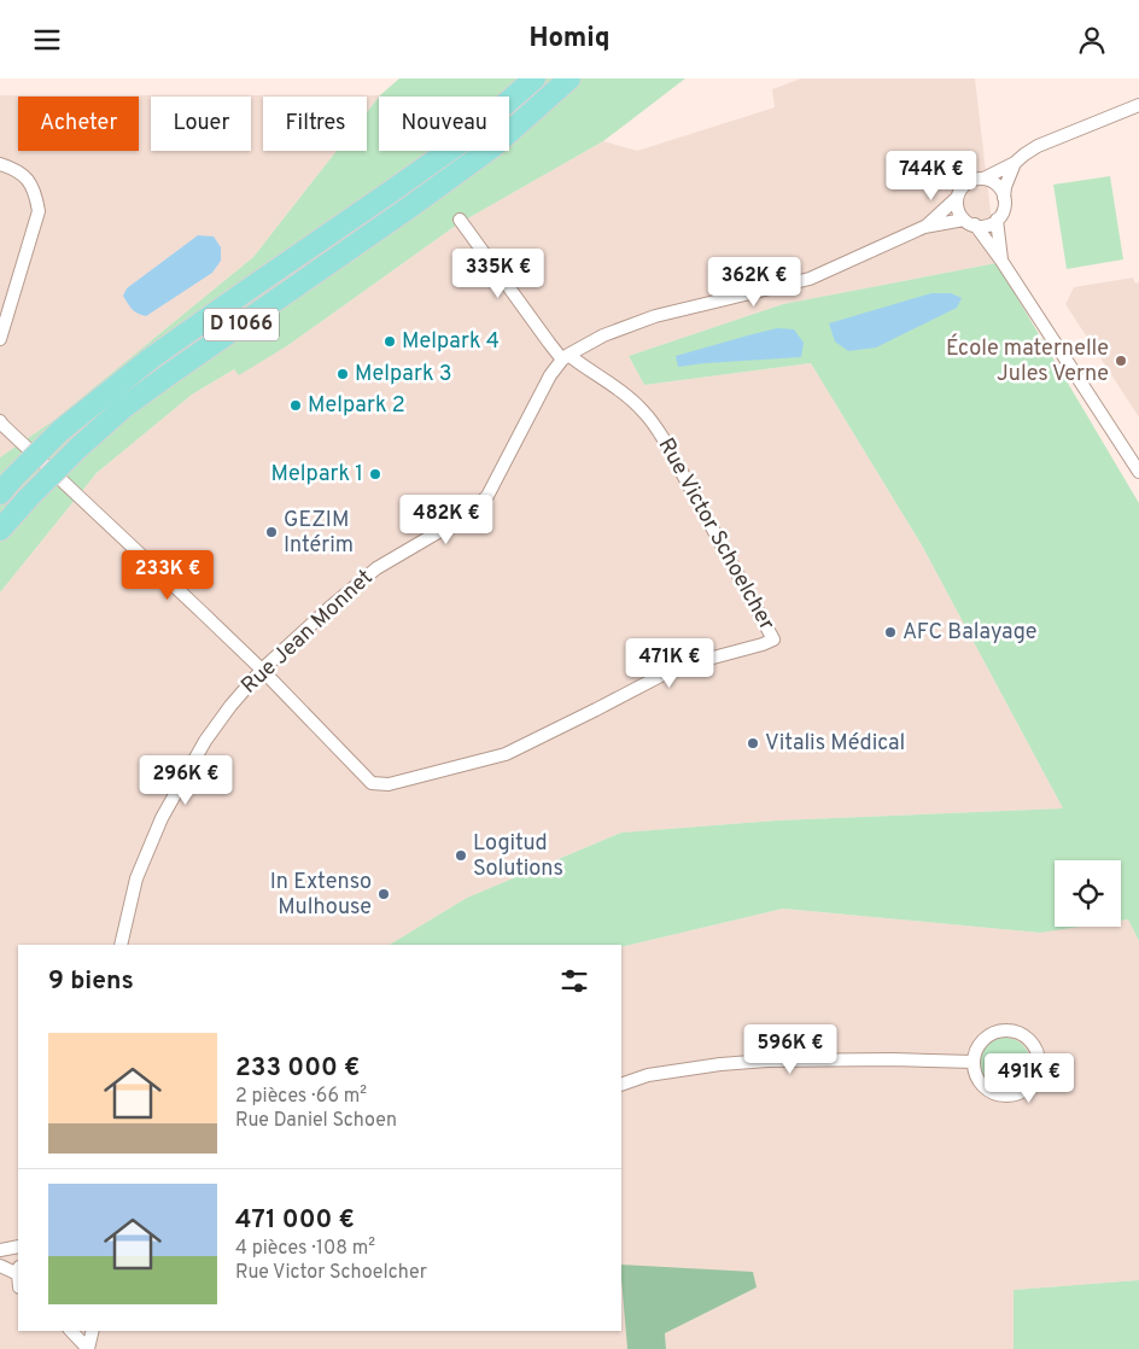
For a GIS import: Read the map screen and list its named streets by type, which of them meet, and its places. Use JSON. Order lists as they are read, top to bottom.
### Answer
{
  "streets": {
    "highway": ["D 1066"],
    "street": ["Rue Victor Schoelcher", "Rue Jean Monnet"]
  },
  "crossings": [
    ["Rue Victor Schoelcher", "Rue Jean Monnet"]
  ],
  "places": [
    "Melpark 4",
    "École maternelle Jules Verne",
    "Melpark 3",
    "Melpark 2",
    "Melpark 1",
    "GEZIM Intérim",
    "AFC Balayage",
    "Vitalis Médical",
    "Logitud Solutions",
    "In Extenso Mulhouse"
  ],
  "page": {
    "header": "Homiq",
    "chip": [
      "Acheter",
      "Louer",
      "Filtres",
      "Nouveau"
    ],
    "price": [
      "744K €",
      "335K €",
      "362K €",
      "482K €",
      "233K €",
      "471K €",
      "296K €",
      "596K €",
      "491K €"
    ],
    "heading": "9 biens",
    "list": [
      {
        "name": "233 000 €",
        "note": "2 pièces · 66 m² · Rue Daniel Schoen"
      },
      {
        "name": "471 000 €",
        "note": "4 pièces · 108 m² · Rue Victor Schoelcher"
      }
    ]
  }
}
